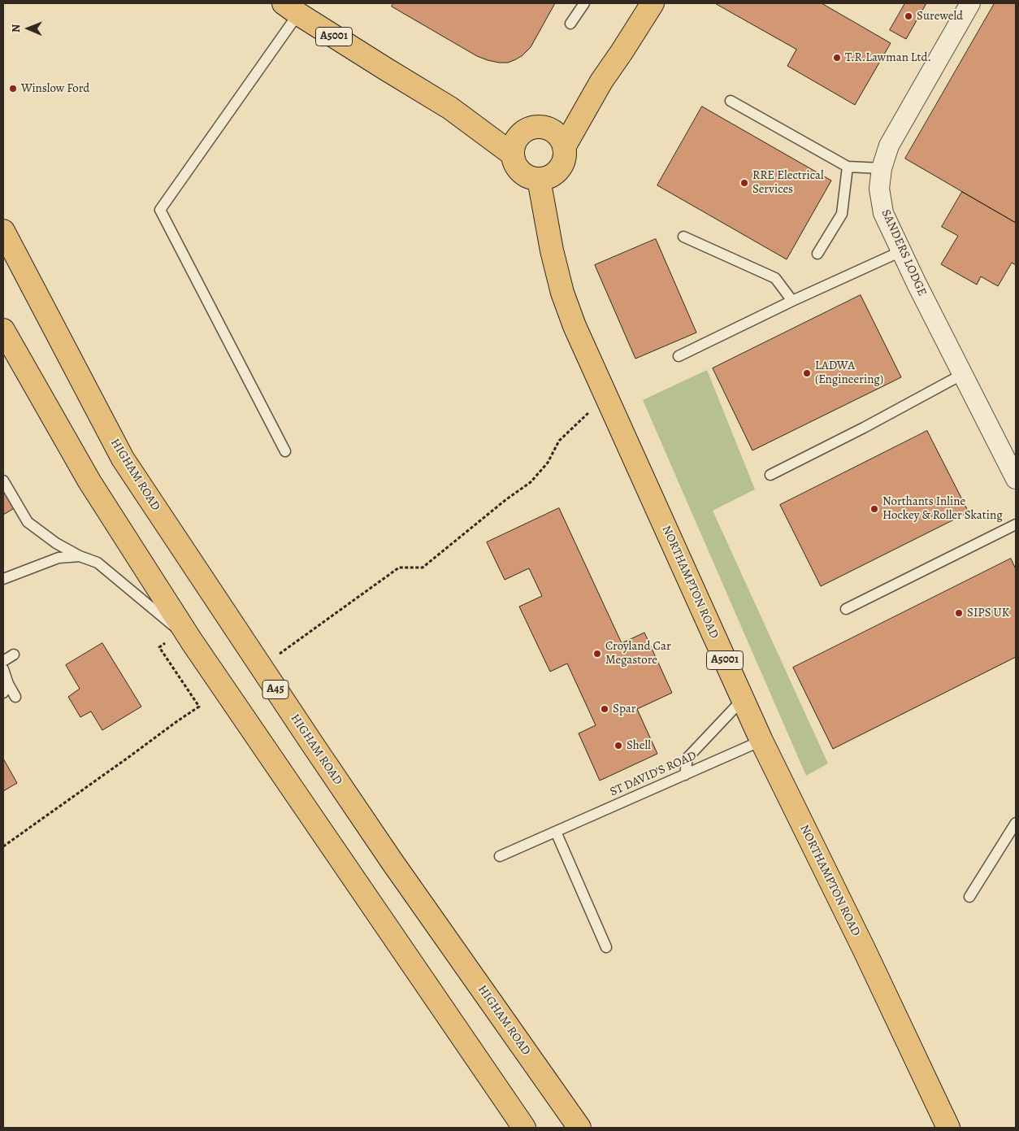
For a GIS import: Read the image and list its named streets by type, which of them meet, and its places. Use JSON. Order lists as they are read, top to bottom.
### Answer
{
  "streets": {
    "main road": [
      "A5001",
      "HIGHAM ROAD",
      "NORTHAMPTON ROAD",
      "A45"
    ],
    "street": ["SANDERS LODGE"],
    "lane": ["ST DAVID'S ROAD"]
  },
  "crossings": [
    ["NORTHAMPTON ROAD", "ST DAVID'S ROAD"]
  ],
  "places": [
    "Sureweld",
    "T.R.Lawman Ltd.",
    "Winslow Ford",
    "RRE Electrical Services",
    "LADWA (Engineering)",
    "Northants Inline Hockey & Roller Skating",
    "SIPS UK",
    "Croyland Car Megastore",
    "Spar",
    "Shell"
  ],
  "north": "left"
}
